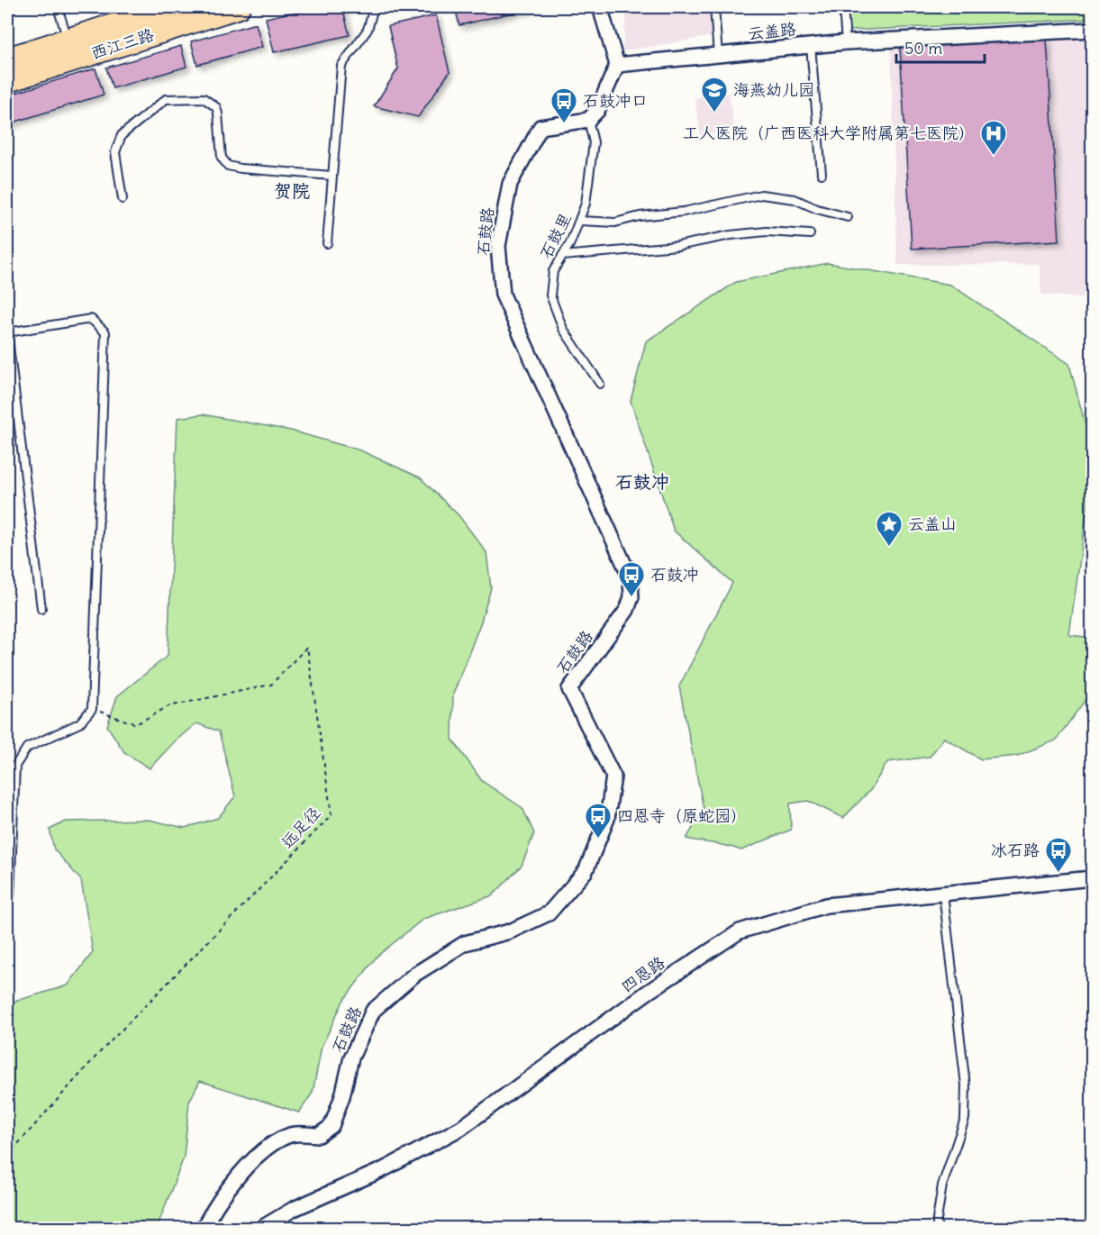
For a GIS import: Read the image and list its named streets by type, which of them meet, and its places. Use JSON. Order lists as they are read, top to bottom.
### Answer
{
  "streets": {
    "main road": ["西江三路"],
    "street": ["云盖路", "石鼓路", "四恩路"],
    "lane": ["石鼓里"],
    "path": ["远足径"]
  },
  "crossings": [
    ["石鼓路", "石鼓里"]
  ],
  "districts": ["贺院", "石鼓冲"],
  "places": {
    "school or university": ["海燕幼儿园"],
    "bus stop": [
      "石鼓冲口",
      "石鼓冲",
      "四恩寺（原蛇园）",
      "冰石路"
    ],
    "hospital": ["工人医院（广西医科大学附属第七医院）"],
    "place": ["云盖山"]
  },
  "scale_bar": "50 m"
}
